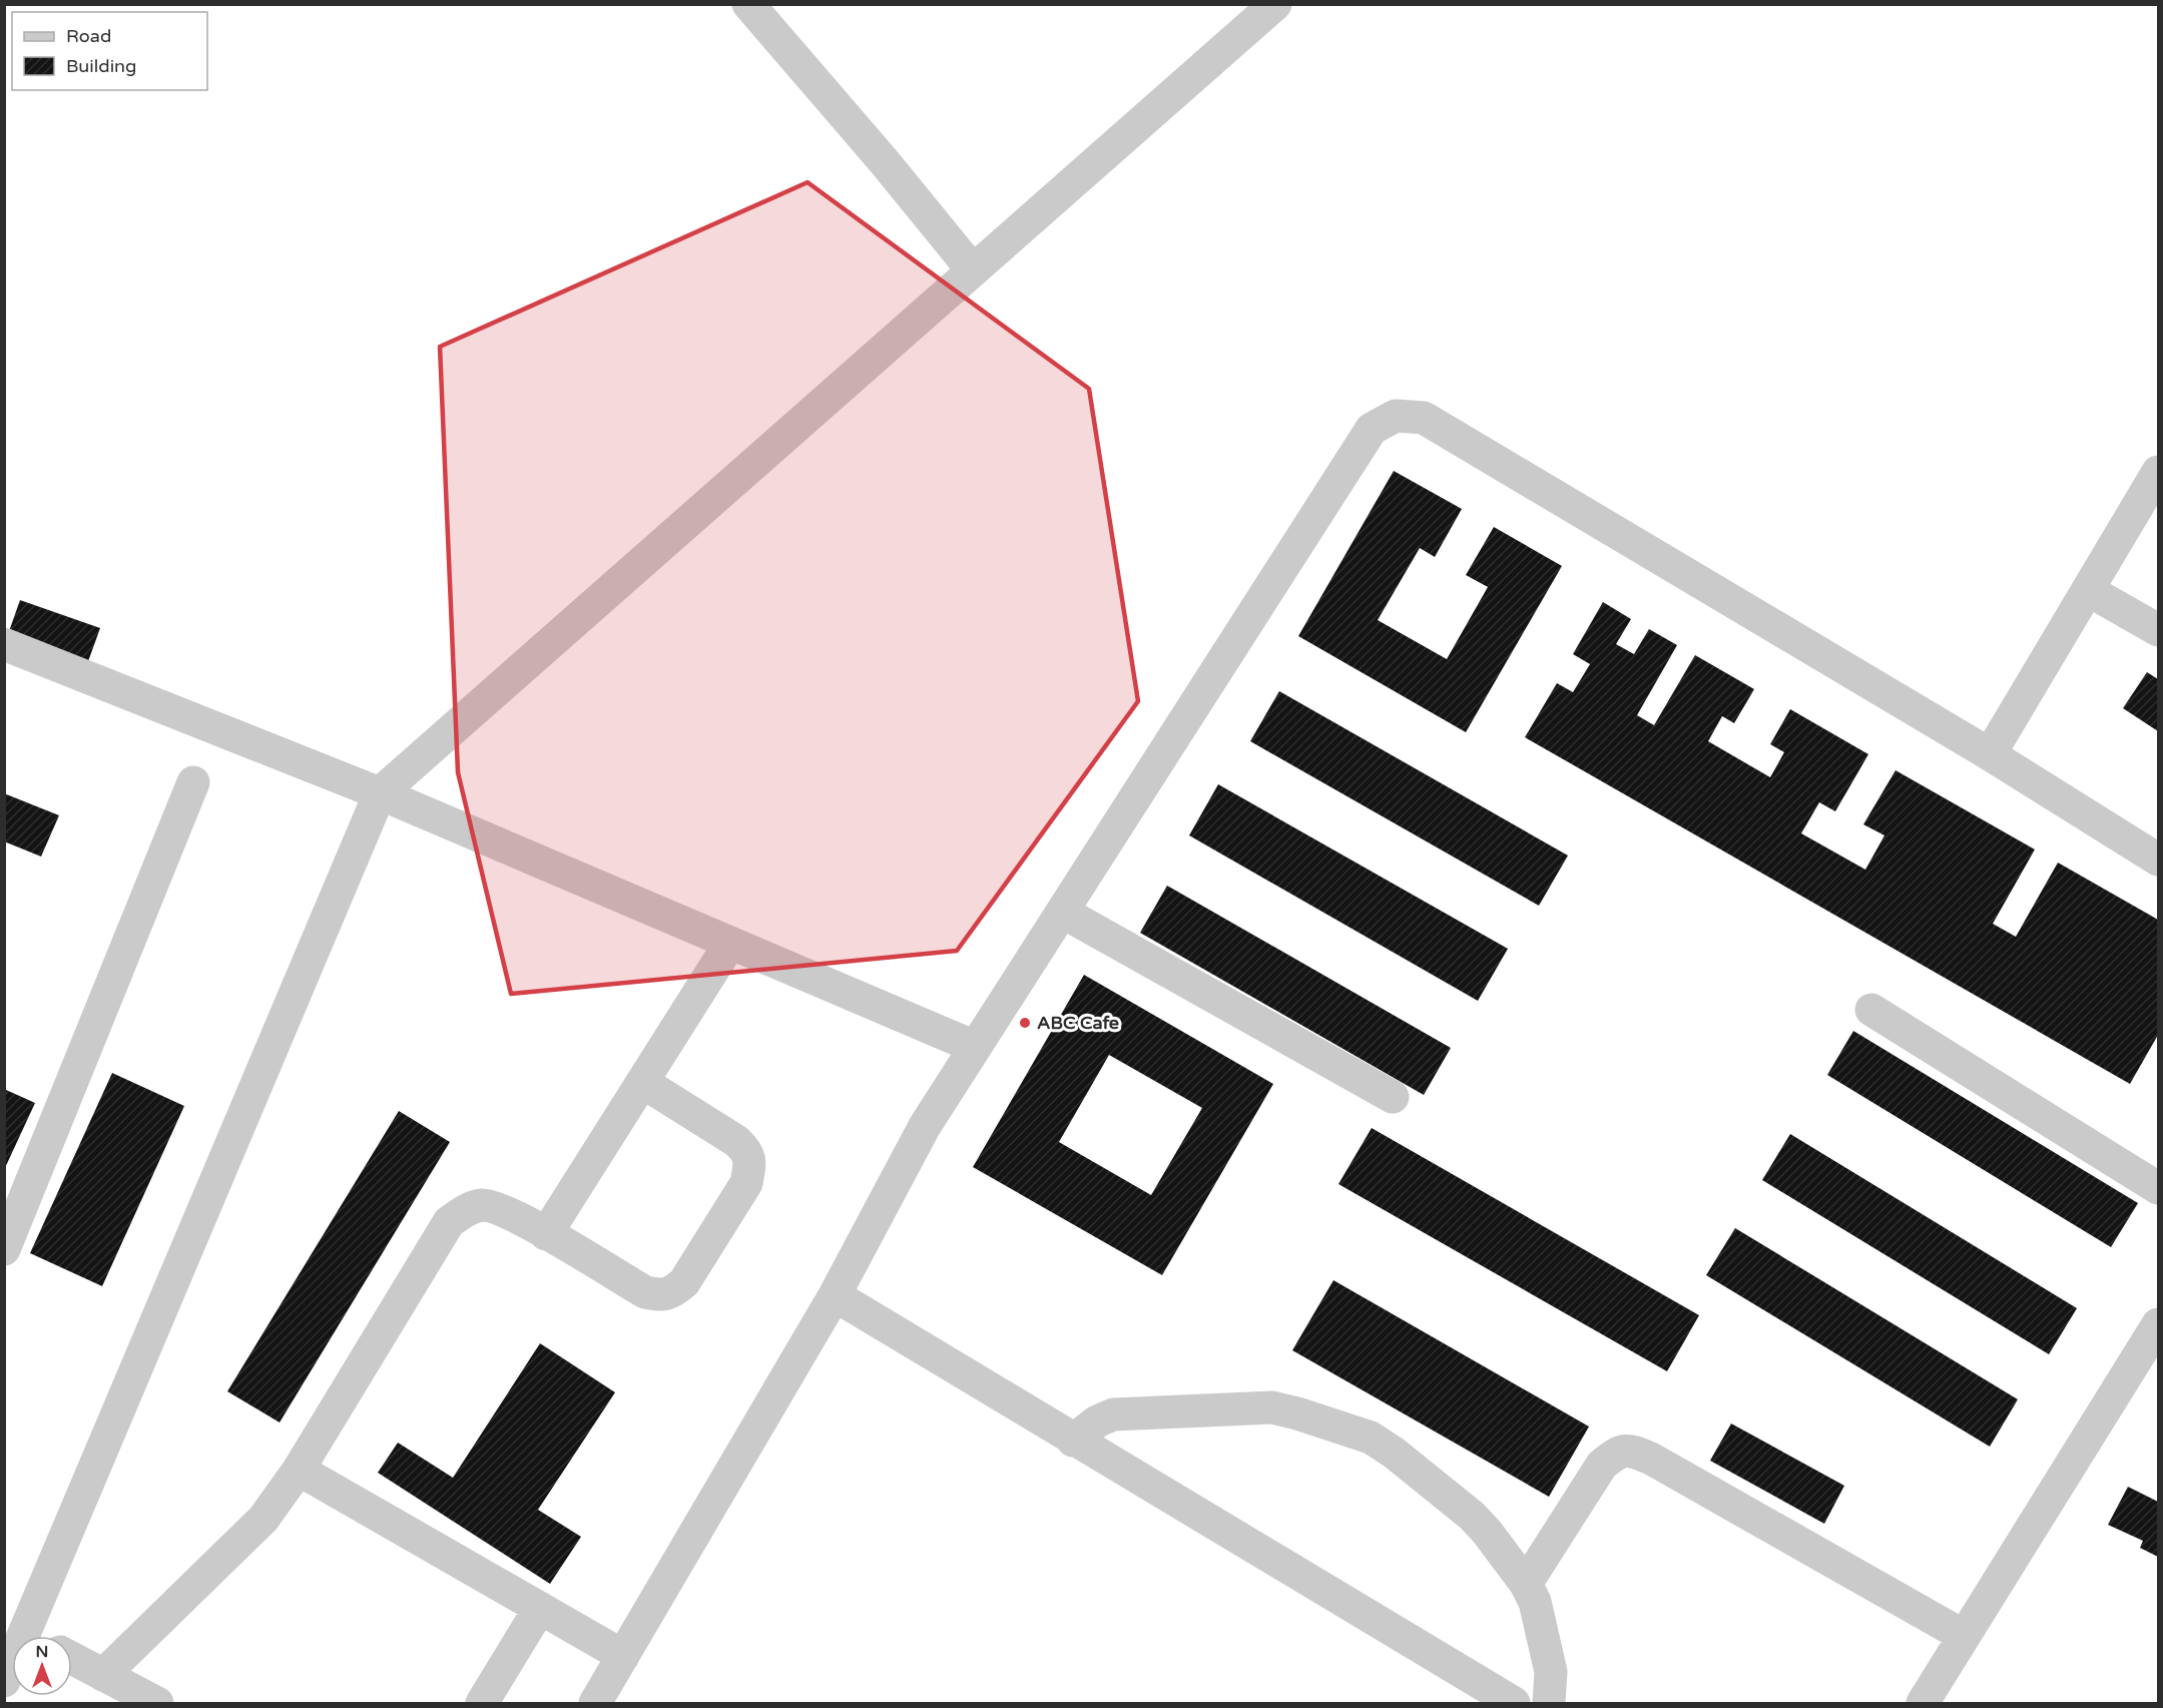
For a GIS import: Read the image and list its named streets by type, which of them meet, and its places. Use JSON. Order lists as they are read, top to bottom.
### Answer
{
  "places": ["ABC Cafe"],
  "legend": ["Road", "Building"],
  "north": "top"
}
